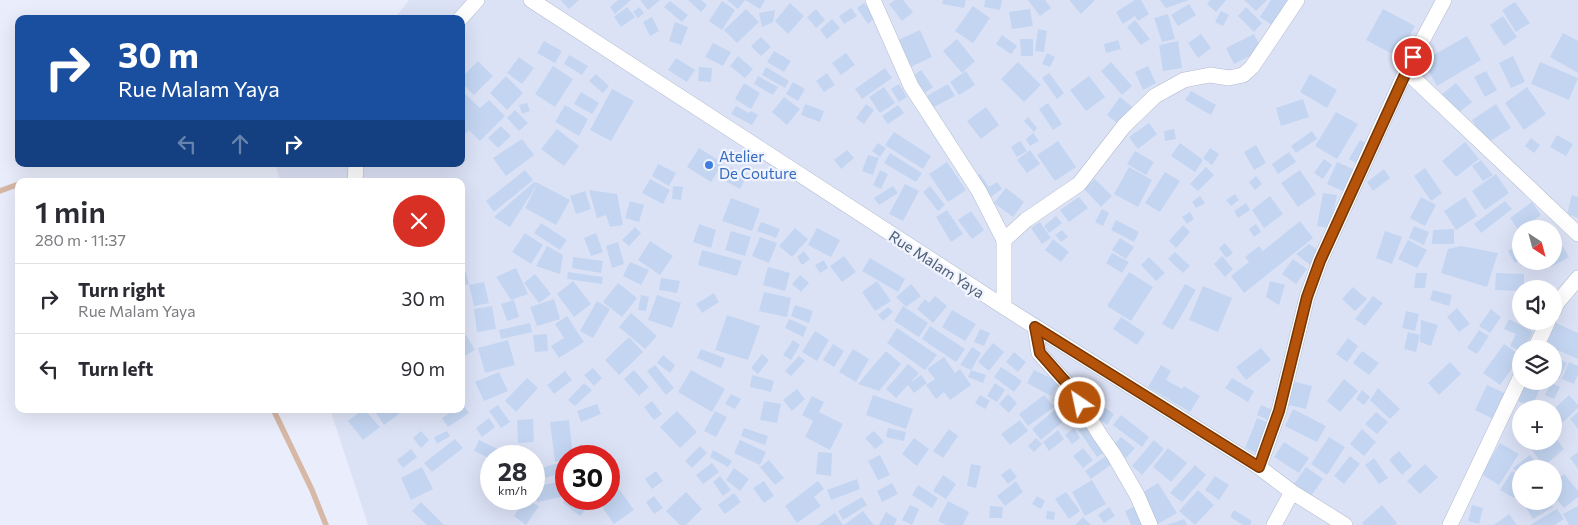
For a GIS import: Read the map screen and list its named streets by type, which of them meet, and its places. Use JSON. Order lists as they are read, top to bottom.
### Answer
{
  "streets": {
    "street": ["Rue Malam Yaya"]
  },
  "places": ["Atelier De Couture"],
  "north": "bottom right",
  "page": {
    "turn": ["30 m", "Rue Malam Yaya"],
    "heading": ["1 min", "280 m · 11:37"],
    "map_buttons": ["+", "−"],
    "list": [
      {
        "name": "Turn right",
        "note": "Rue Malam Yaya",
        "value": "30 m"
      },
      {
        "name": "Turn left",
        "value": "90 m"
      }
    ],
    "speed": "28 km/h",
    "limit": "30"
  }
}
